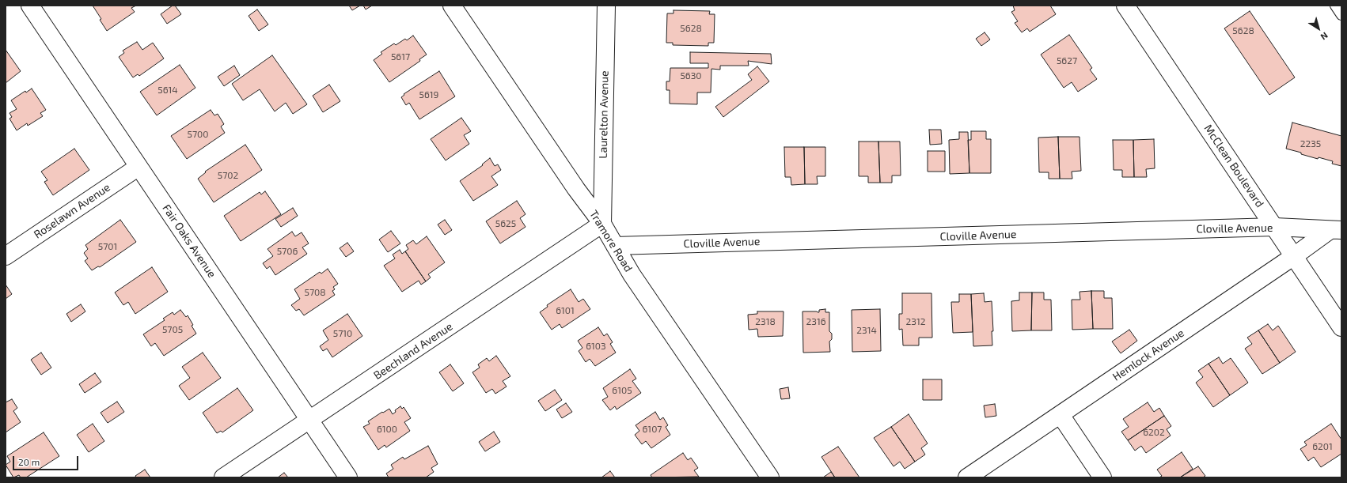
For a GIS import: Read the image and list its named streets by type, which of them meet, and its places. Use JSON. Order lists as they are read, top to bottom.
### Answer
{
  "streets": {
    "street": [
      "Laurelton Avenue",
      "McClean Boulevard",
      "Roselawn Avenue",
      "Cloville Avenue",
      "Fair Oaks Avenue",
      "Tramore Road",
      "Beechland Avenue",
      "Hemlock Avenue"
    ]
  },
  "crossings": [
    ["Laurelton Avenue", "Tramore Road"],
    ["Laurelton Avenue", "Beechland Avenue"],
    ["McClean Boulevard", "Cloville Avenue"],
    ["McClean Boulevard", "Hemlock Avenue"],
    ["Roselawn Avenue", "Fair Oaks Avenue"],
    ["Cloville Avenue", "Tramore Road"],
    ["Cloville Avenue", "Hemlock Avenue"],
    ["Fair Oaks Avenue", "Beechland Avenue"],
    ["Tramore Road", "Beechland Avenue"]
  ],
  "house_numbers": [
    "5628",
    "5628",
    "5617",
    "5627",
    "5630",
    "5614",
    "5619",
    "5700",
    "2235",
    "5702",
    "5625",
    "5701",
    "5706",
    "5708",
    "6101",
    "2318",
    "2316",
    "2312",
    "5705",
    "2314",
    "5710",
    "6103",
    "6105",
    "6100",
    "6107",
    "6202",
    "6201"
  ],
  "scale_bar": "20 m",
  "north": "bottom right"
}
